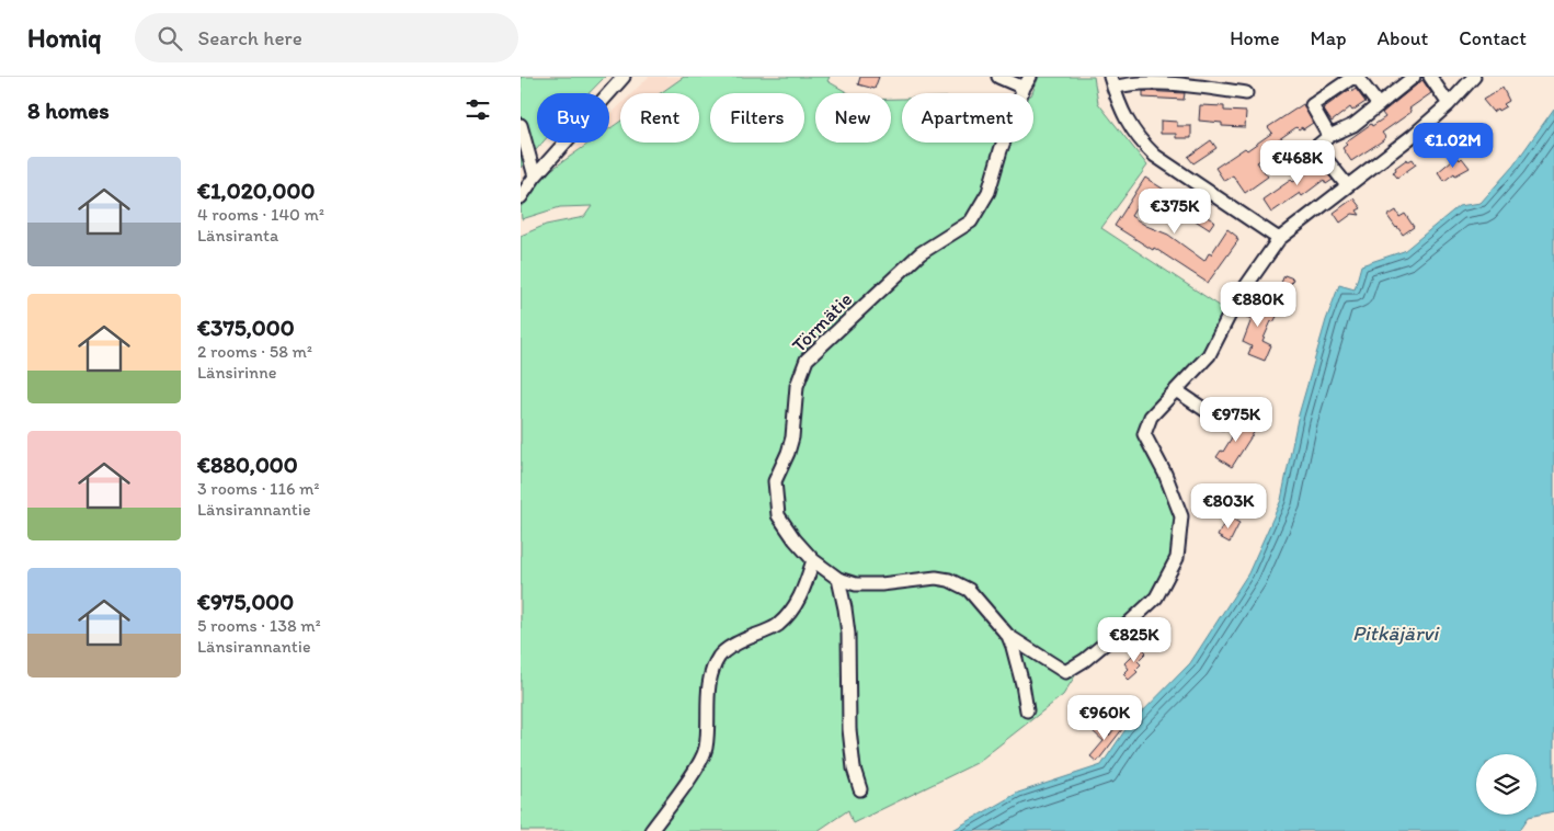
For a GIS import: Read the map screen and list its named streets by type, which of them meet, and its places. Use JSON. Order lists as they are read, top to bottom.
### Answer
{
  "streets": {
    "street": ["Törmätie"]
  },
  "water": ["Pitkäjärvi"],
  "page": {
    "header": "Homiq",
    "search": "Search here",
    "nav": [
      "Home",
      "Map",
      "About",
      "Contact"
    ],
    "heading": "8 homes",
    "chip": [
      "Buy",
      "Rent",
      "Filters",
      "New",
      "Apartment"
    ],
    "price": [
      "€1.02M",
      "€468K",
      "€375K",
      "€880K",
      "€975K",
      "€803K",
      "€825K",
      "€960K"
    ],
    "list": [
      {
        "name": "€1,020,000",
        "note": "4 rooms · 140 m² · Länsiranta"
      },
      {
        "name": "€375,000",
        "note": "2 rooms · 58 m² · Länsirinne"
      },
      {
        "name": "€880,000",
        "note": "3 rooms · 116 m² · Länsirannantie"
      },
      {
        "name": "€975,000",
        "note": "5 rooms · 138 m² · Länsirannantie"
      }
    ]
  }
}
